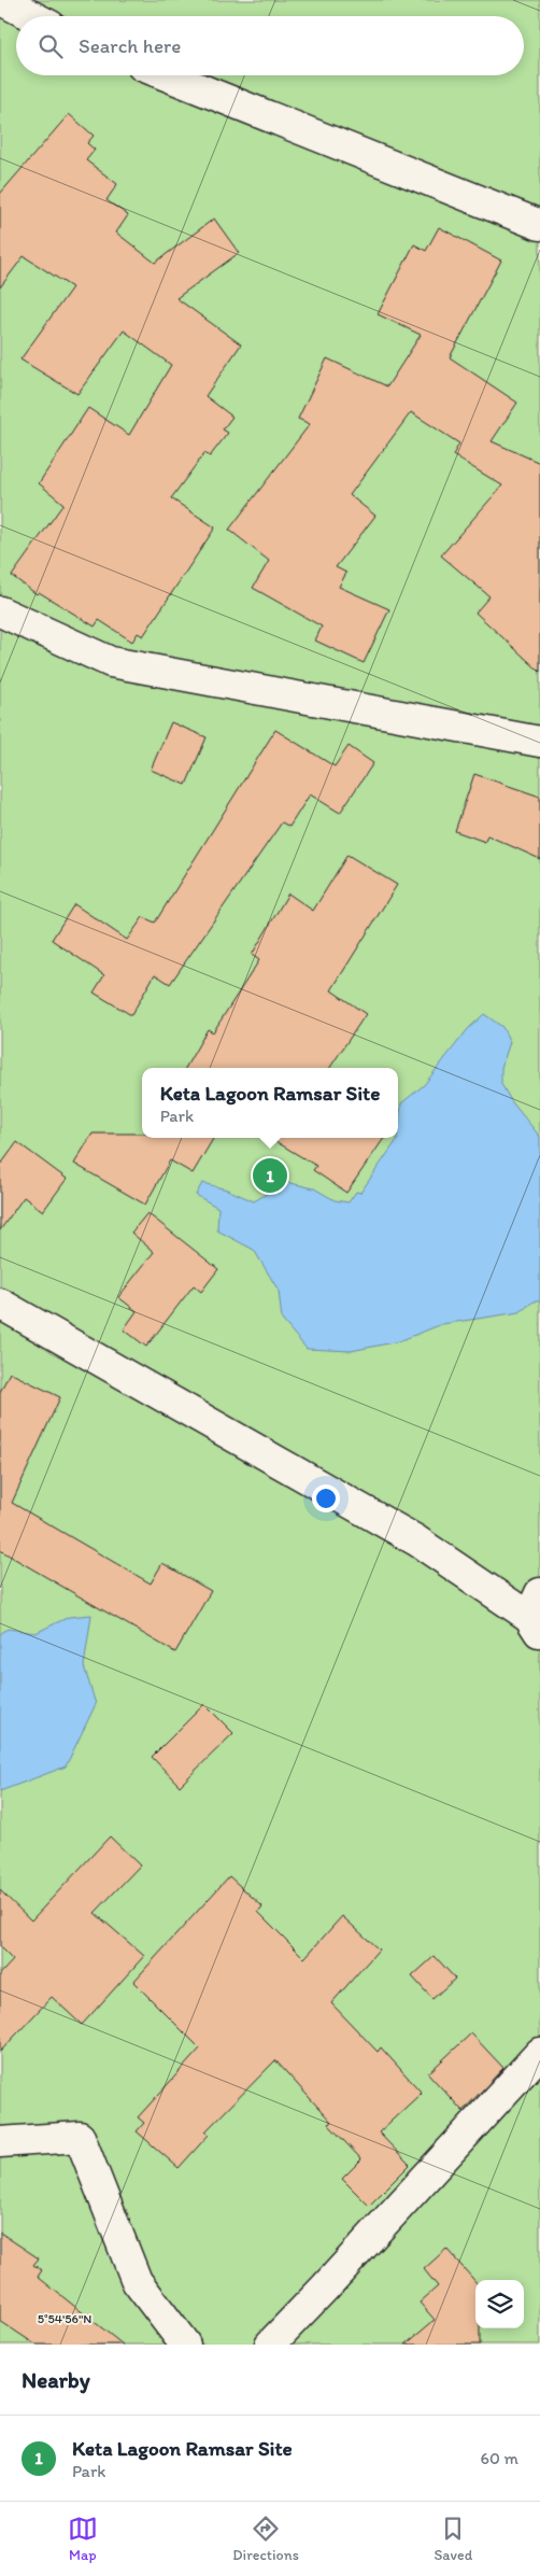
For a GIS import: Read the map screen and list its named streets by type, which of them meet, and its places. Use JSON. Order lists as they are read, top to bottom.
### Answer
{
  "page": {
    "search": "Search here",
    "popup": ["Keta Lagoon Ramsar Site", "Park"],
    "pins": "1",
    "heading": "Nearby",
    "list": [
      {
        "mark": "1",
        "name": "Keta Lagoon Ramsar Site",
        "note": "Park",
        "value": "60 m"
      }
    ],
    "nav": ["Map", "Directions", "Saved"]
  },
  "coordinates": ["5°54'56\"N"]
}
